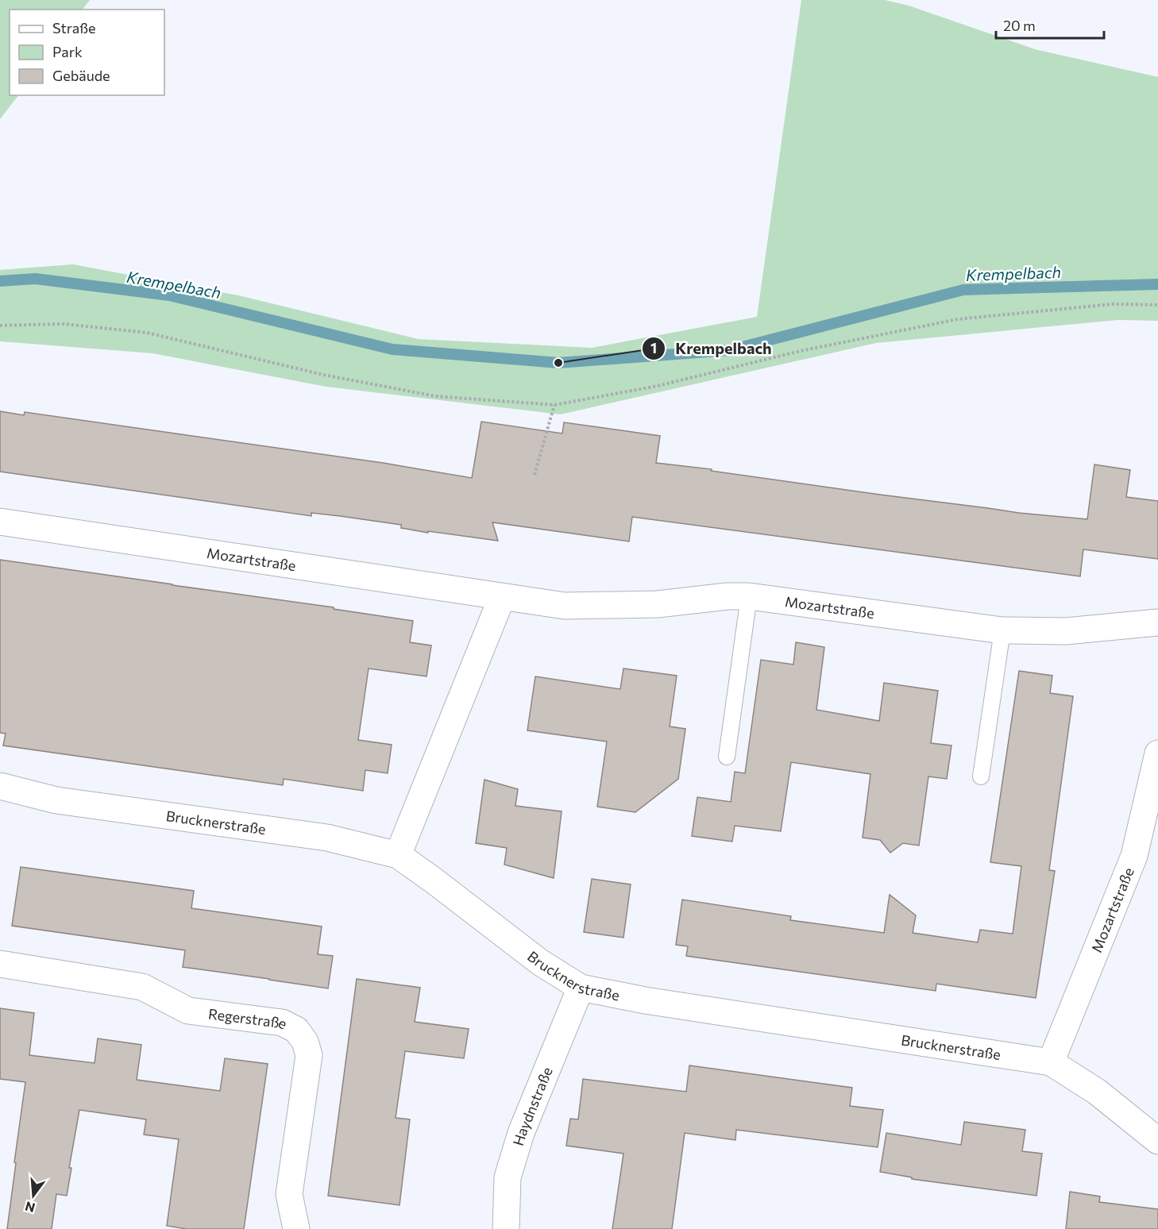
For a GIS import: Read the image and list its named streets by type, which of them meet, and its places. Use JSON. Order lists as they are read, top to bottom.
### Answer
{
  "streets": {
    "street": [
      "Mozartstraße",
      "Brucknerstraße",
      "Regerstraße",
      "Haydnstraße"
    ]
  },
  "crossings": [
    ["Mozartstraße", "Brucknerstraße"],
    ["Brucknerstraße", "Haydnstraße"]
  ],
  "water": ["Krempelbach"],
  "places": ["Krempelbach"],
  "legend": ["Straße", "Park", "Gebäude"],
  "scale_bar": "20 m",
  "north": "bottom"
}
